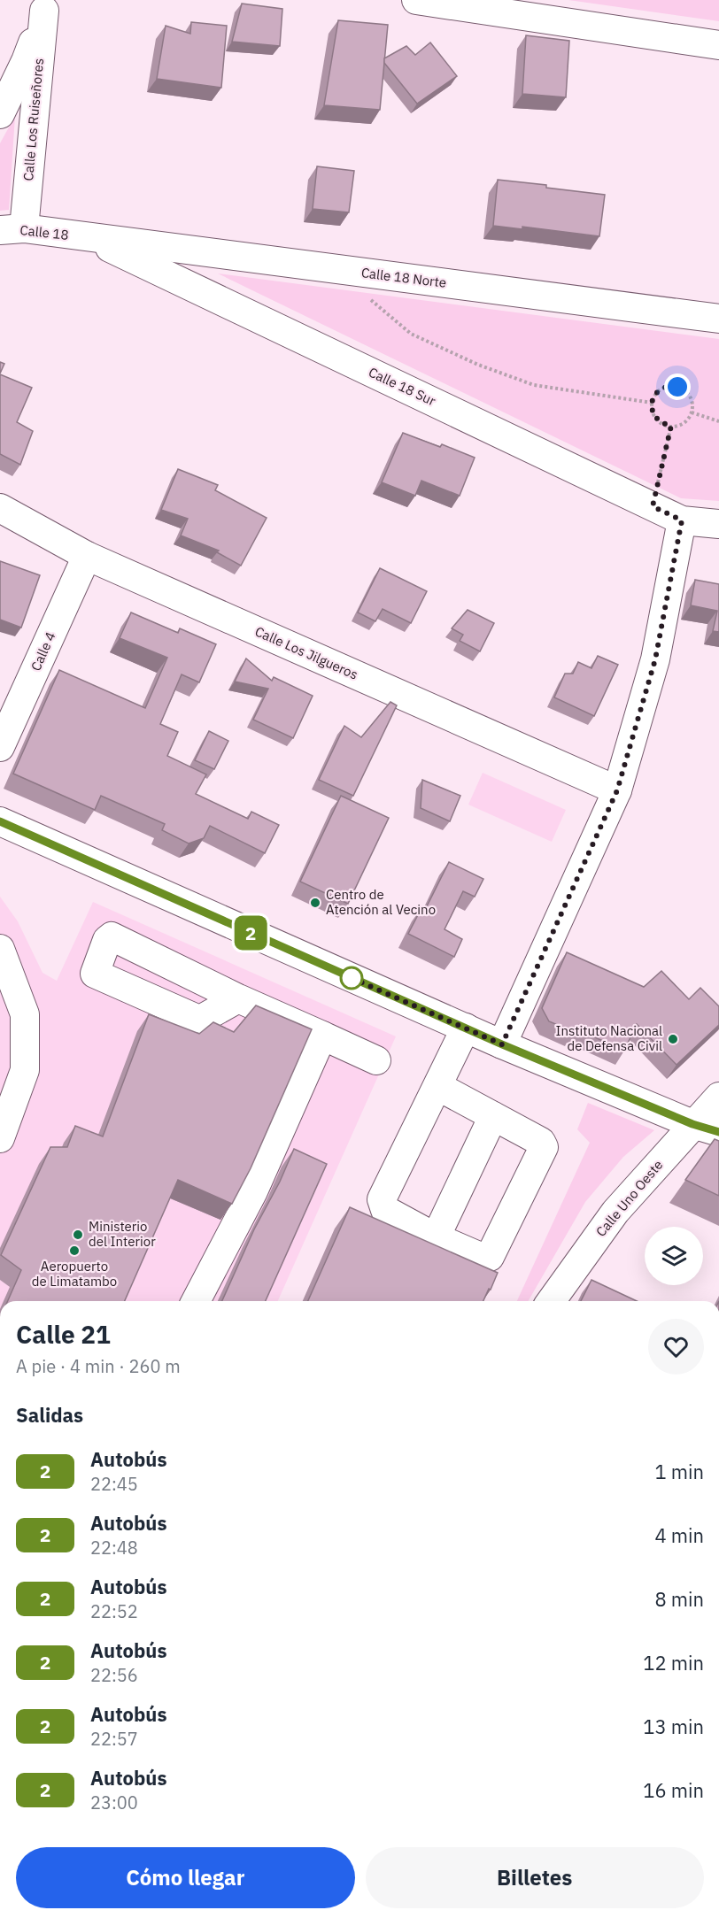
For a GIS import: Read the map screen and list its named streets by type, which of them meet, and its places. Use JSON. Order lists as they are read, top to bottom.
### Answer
{
  "streets": {
    "street": [
      "Calle Los Ruiseñores",
      "Calle 18",
      "Calle 18 Norte",
      "Calle 18 Sur",
      "Calle 4",
      "Calle Los Jilgueros",
      "Calle Uno Oeste"
    ]
  },
  "crossings": [
    ["Calle Los Ruiseñores", "Calle 18"],
    ["Calle 18", "Calle 18 Norte"],
    ["Calle 18", "Calle 18 Sur"],
    ["Calle 18 Norte", "Calle 18 Sur"],
    ["Calle 4", "Calle Los Jilgueros"]
  ],
  "places": [
    "Centro de Atención al Vecino",
    "Instituto Nacional de Defensa Civil",
    "Ministerio del Interior",
    "Aeropuerto de Limatambo"
  ],
  "lines": ["bus line 2"],
  "page": {
    "on_map": "2",
    "heading": [
      ["Calle 21", "A pie · 4 min · 260 m"],
      "Salidas"
    ],
    "list": [
      {
        "mark": "2",
        "name": "Autobús",
        "note": "22:45",
        "value": "1 min"
      },
      {
        "mark": "2",
        "name": "Autobús",
        "note": "22:48",
        "value": "4 min"
      },
      {
        "mark": "2",
        "name": "Autobús",
        "note": "22:52",
        "value": "8 min"
      },
      {
        "mark": "2",
        "name": "Autobús",
        "note": "22:56",
        "value": "12 min"
      },
      {
        "mark": "2",
        "name": "Autobús",
        "note": "22:57",
        "value": "13 min"
      },
      {
        "mark": "2",
        "name": "Autobús",
        "note": "23:00",
        "value": "16 min"
      }
    ],
    "buttons": ["Cómo llegar", "Billetes"]
  }
}
